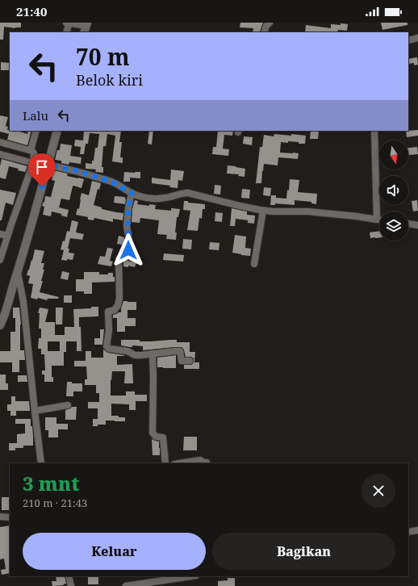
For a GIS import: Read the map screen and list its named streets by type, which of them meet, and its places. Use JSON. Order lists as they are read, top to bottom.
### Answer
{
  "north": "bottom",
  "page": {
    "status": "21:40",
    "turn": ["70 m", "Belok kiri"],
    "then": "Lalu",
    "heading": ["3 mnt", "210 m · 21:43"],
    "buttons": ["Keluar", "Bagikan"]
  }
}
